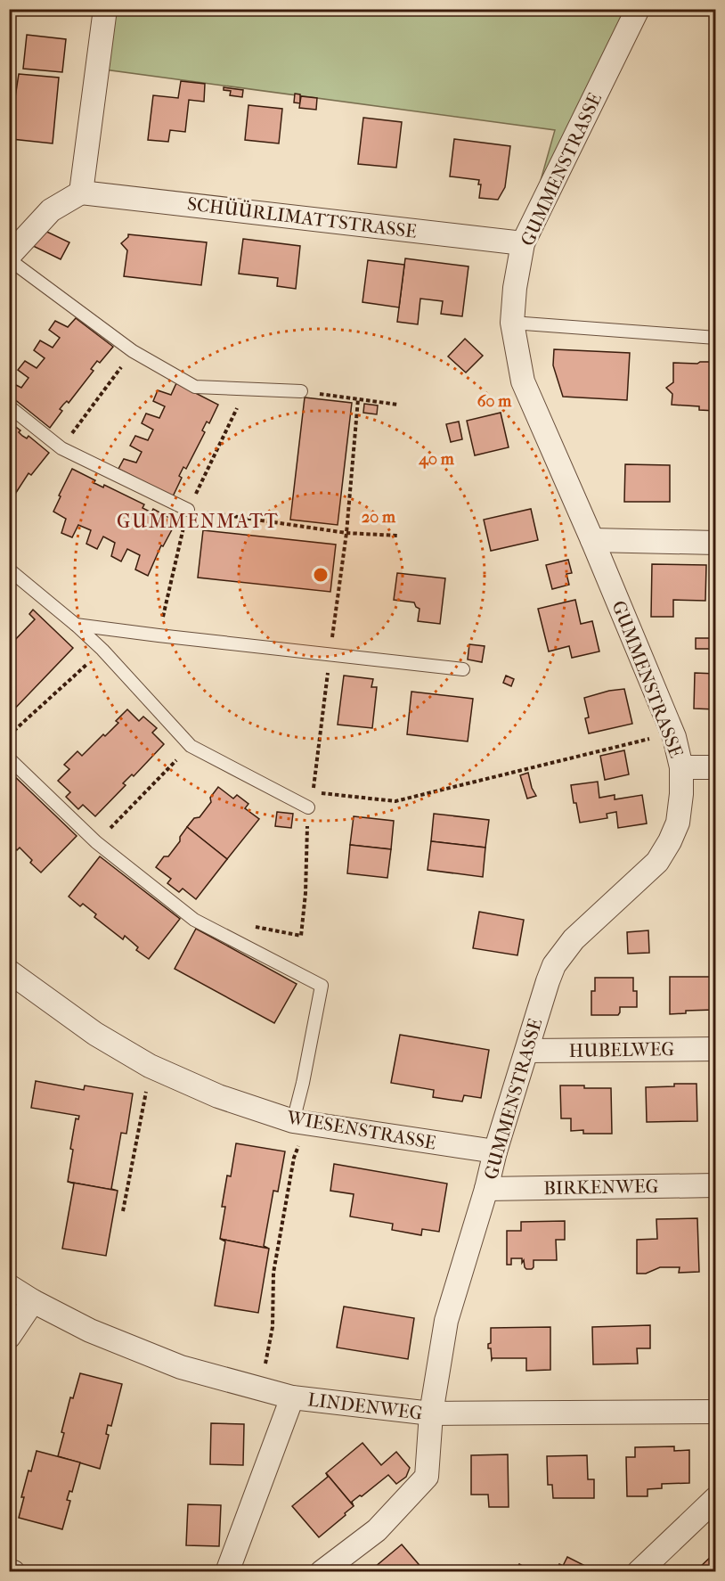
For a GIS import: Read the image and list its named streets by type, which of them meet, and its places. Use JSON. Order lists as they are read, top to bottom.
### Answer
{
  "streets": {
    "street": [
      "GUMMENSTRASSE",
      "SCHÜÜRLIMATTSTRASSE",
      "HUBELWEG",
      "WIESENSTRASSE",
      "BIRKENWEG",
      "LINDENWEG"
    ]
  },
  "crossings": [
    ["GUMMENSTRASSE", "SCHÜÜRLIMATTSTRASSE"],
    ["GUMMENSTRASSE", "HUBELWEG"],
    ["GUMMENSTRASSE", "WIESENSTRASSE"],
    ["GUMMENSTRASSE", "BIRKENWEG"],
    ["GUMMENSTRASSE", "LINDENWEG"]
  ],
  "districts": ["GUMMENMATT"],
  "rings": ["60 m", "40 m", "20 m"]
}
